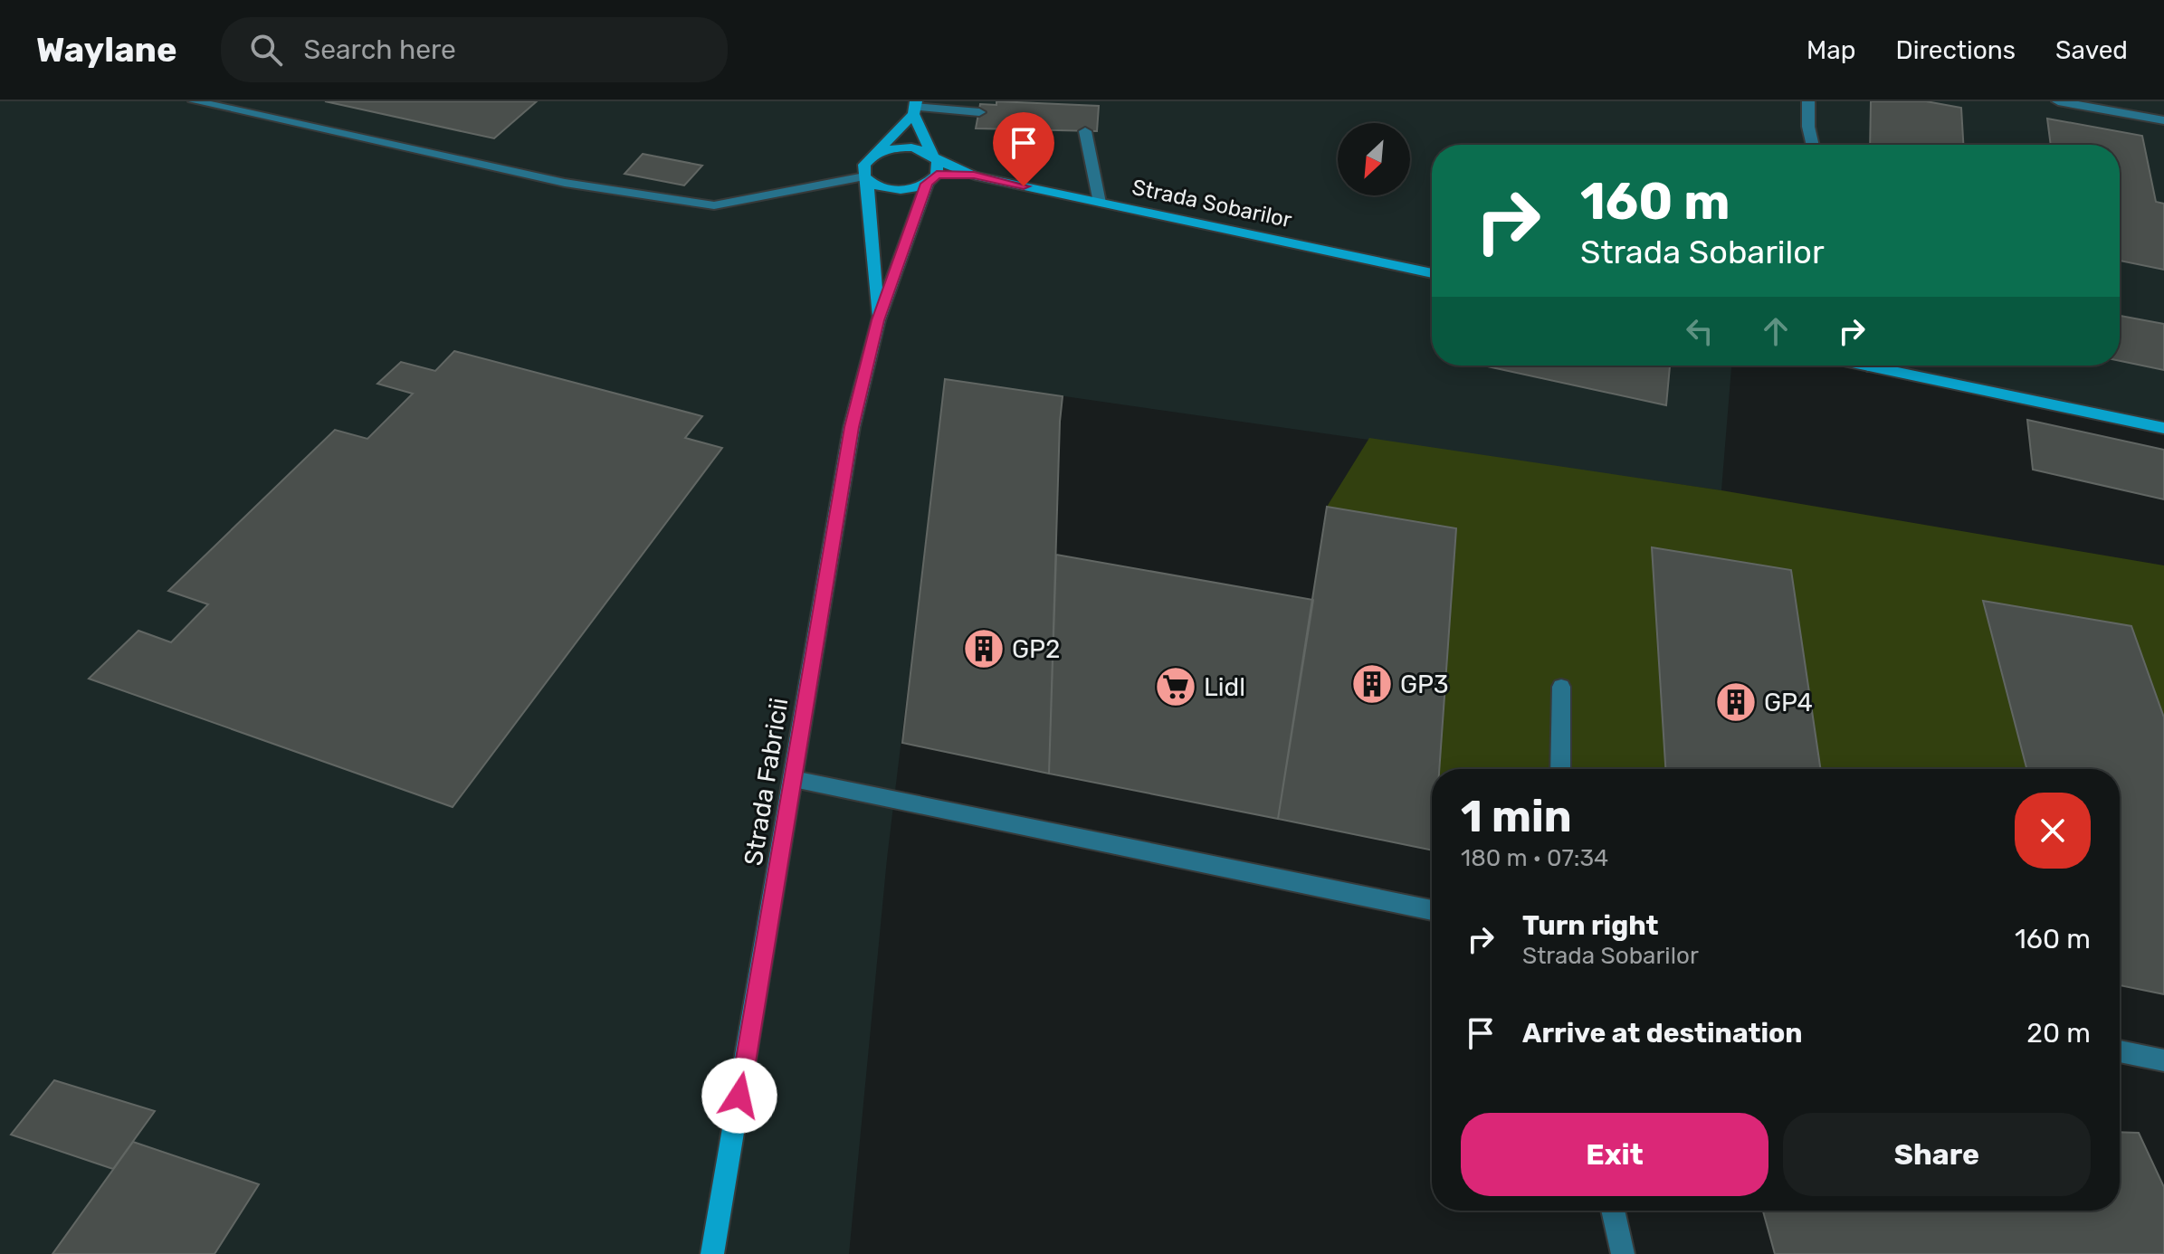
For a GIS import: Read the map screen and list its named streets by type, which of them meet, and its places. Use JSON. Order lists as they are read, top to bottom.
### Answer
{
  "streets": {
    "main road": ["Strada Sobarilor", "Strada Fabricii"]
  },
  "crossings": [
    ["Strada Sobarilor", "Strada Fabricii"]
  ],
  "places": {
    "building": ["GP2", "GP3", "GP4"],
    "supermarket": ["Lidl"]
  },
  "north": "bottom left",
  "page": {
    "header": "Waylane",
    "search": "Search here",
    "nav": ["Map", "Directions", "Saved"],
    "turn": ["160 m", "Strada Sobarilor"],
    "heading": ["1 min", "180 m · 07:34"],
    "list": [
      {
        "name": "Turn right",
        "note": "Strada Sobarilor",
        "value": "160 m"
      },
      {
        "name": "Arrive at destination",
        "value": "20 m"
      }
    ],
    "buttons": ["Exit", "Share"]
  }
}
